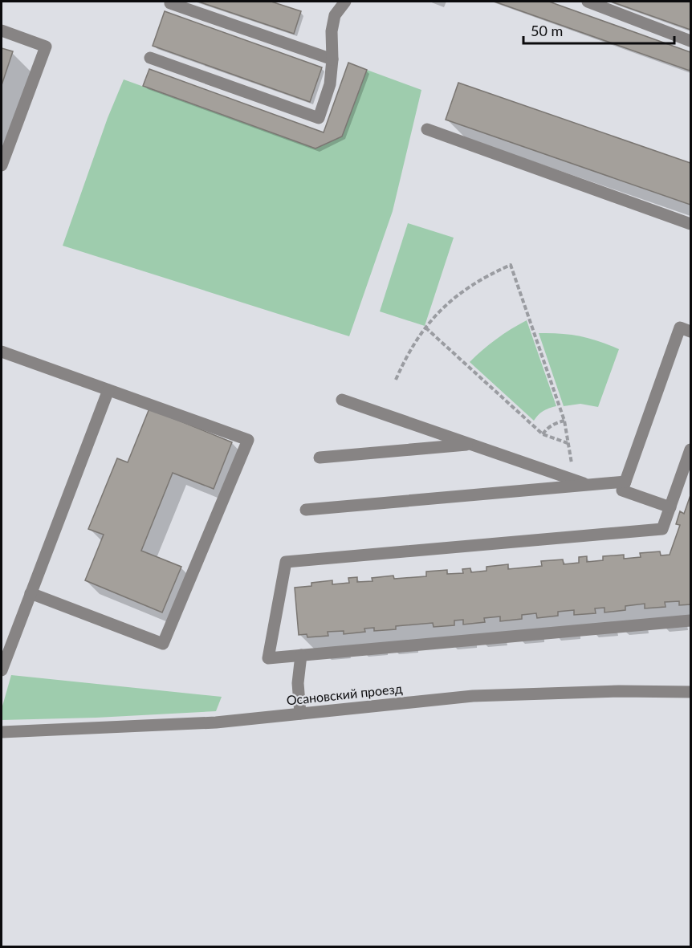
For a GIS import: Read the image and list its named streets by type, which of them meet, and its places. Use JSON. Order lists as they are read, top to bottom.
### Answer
{
  "streets": {
    "street": ["Осановский проезд"]
  },
  "scale_bar": "50 m"
}
